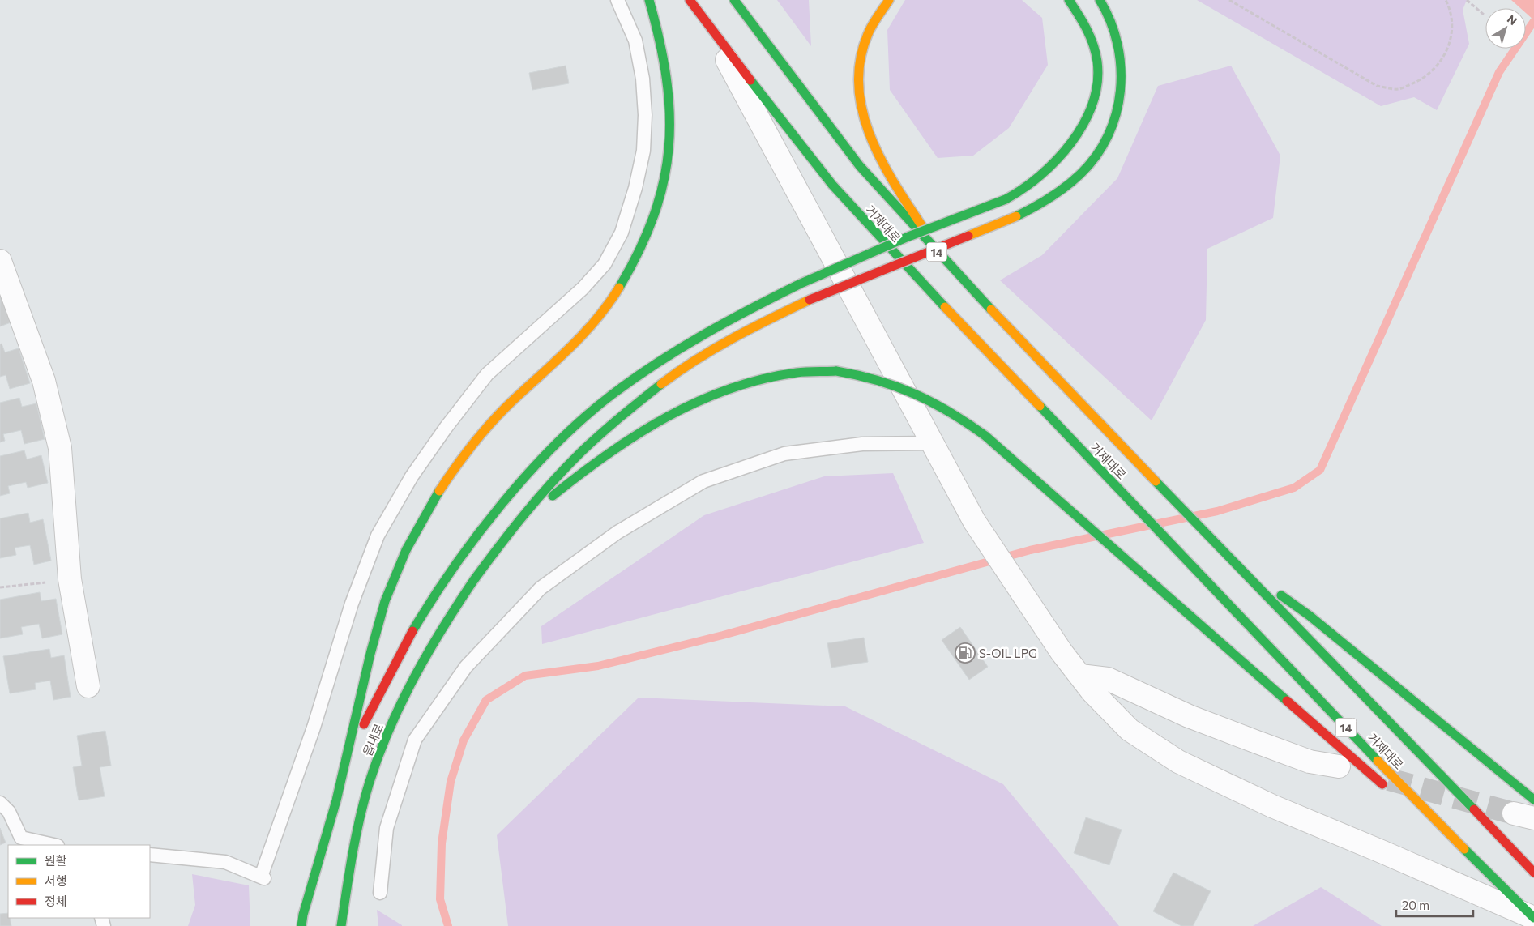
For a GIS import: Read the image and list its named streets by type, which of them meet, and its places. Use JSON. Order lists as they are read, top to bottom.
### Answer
{
  "streets": {
    "main road": ["거제대로", "14", "읍내로"]
  },
  "places": {
    "fuel station": ["S-OIL LPG"]
  },
  "legend": ["원활", "서행", "정체"],
  "scale_bar": "20 m",
  "north": "top right"
}
